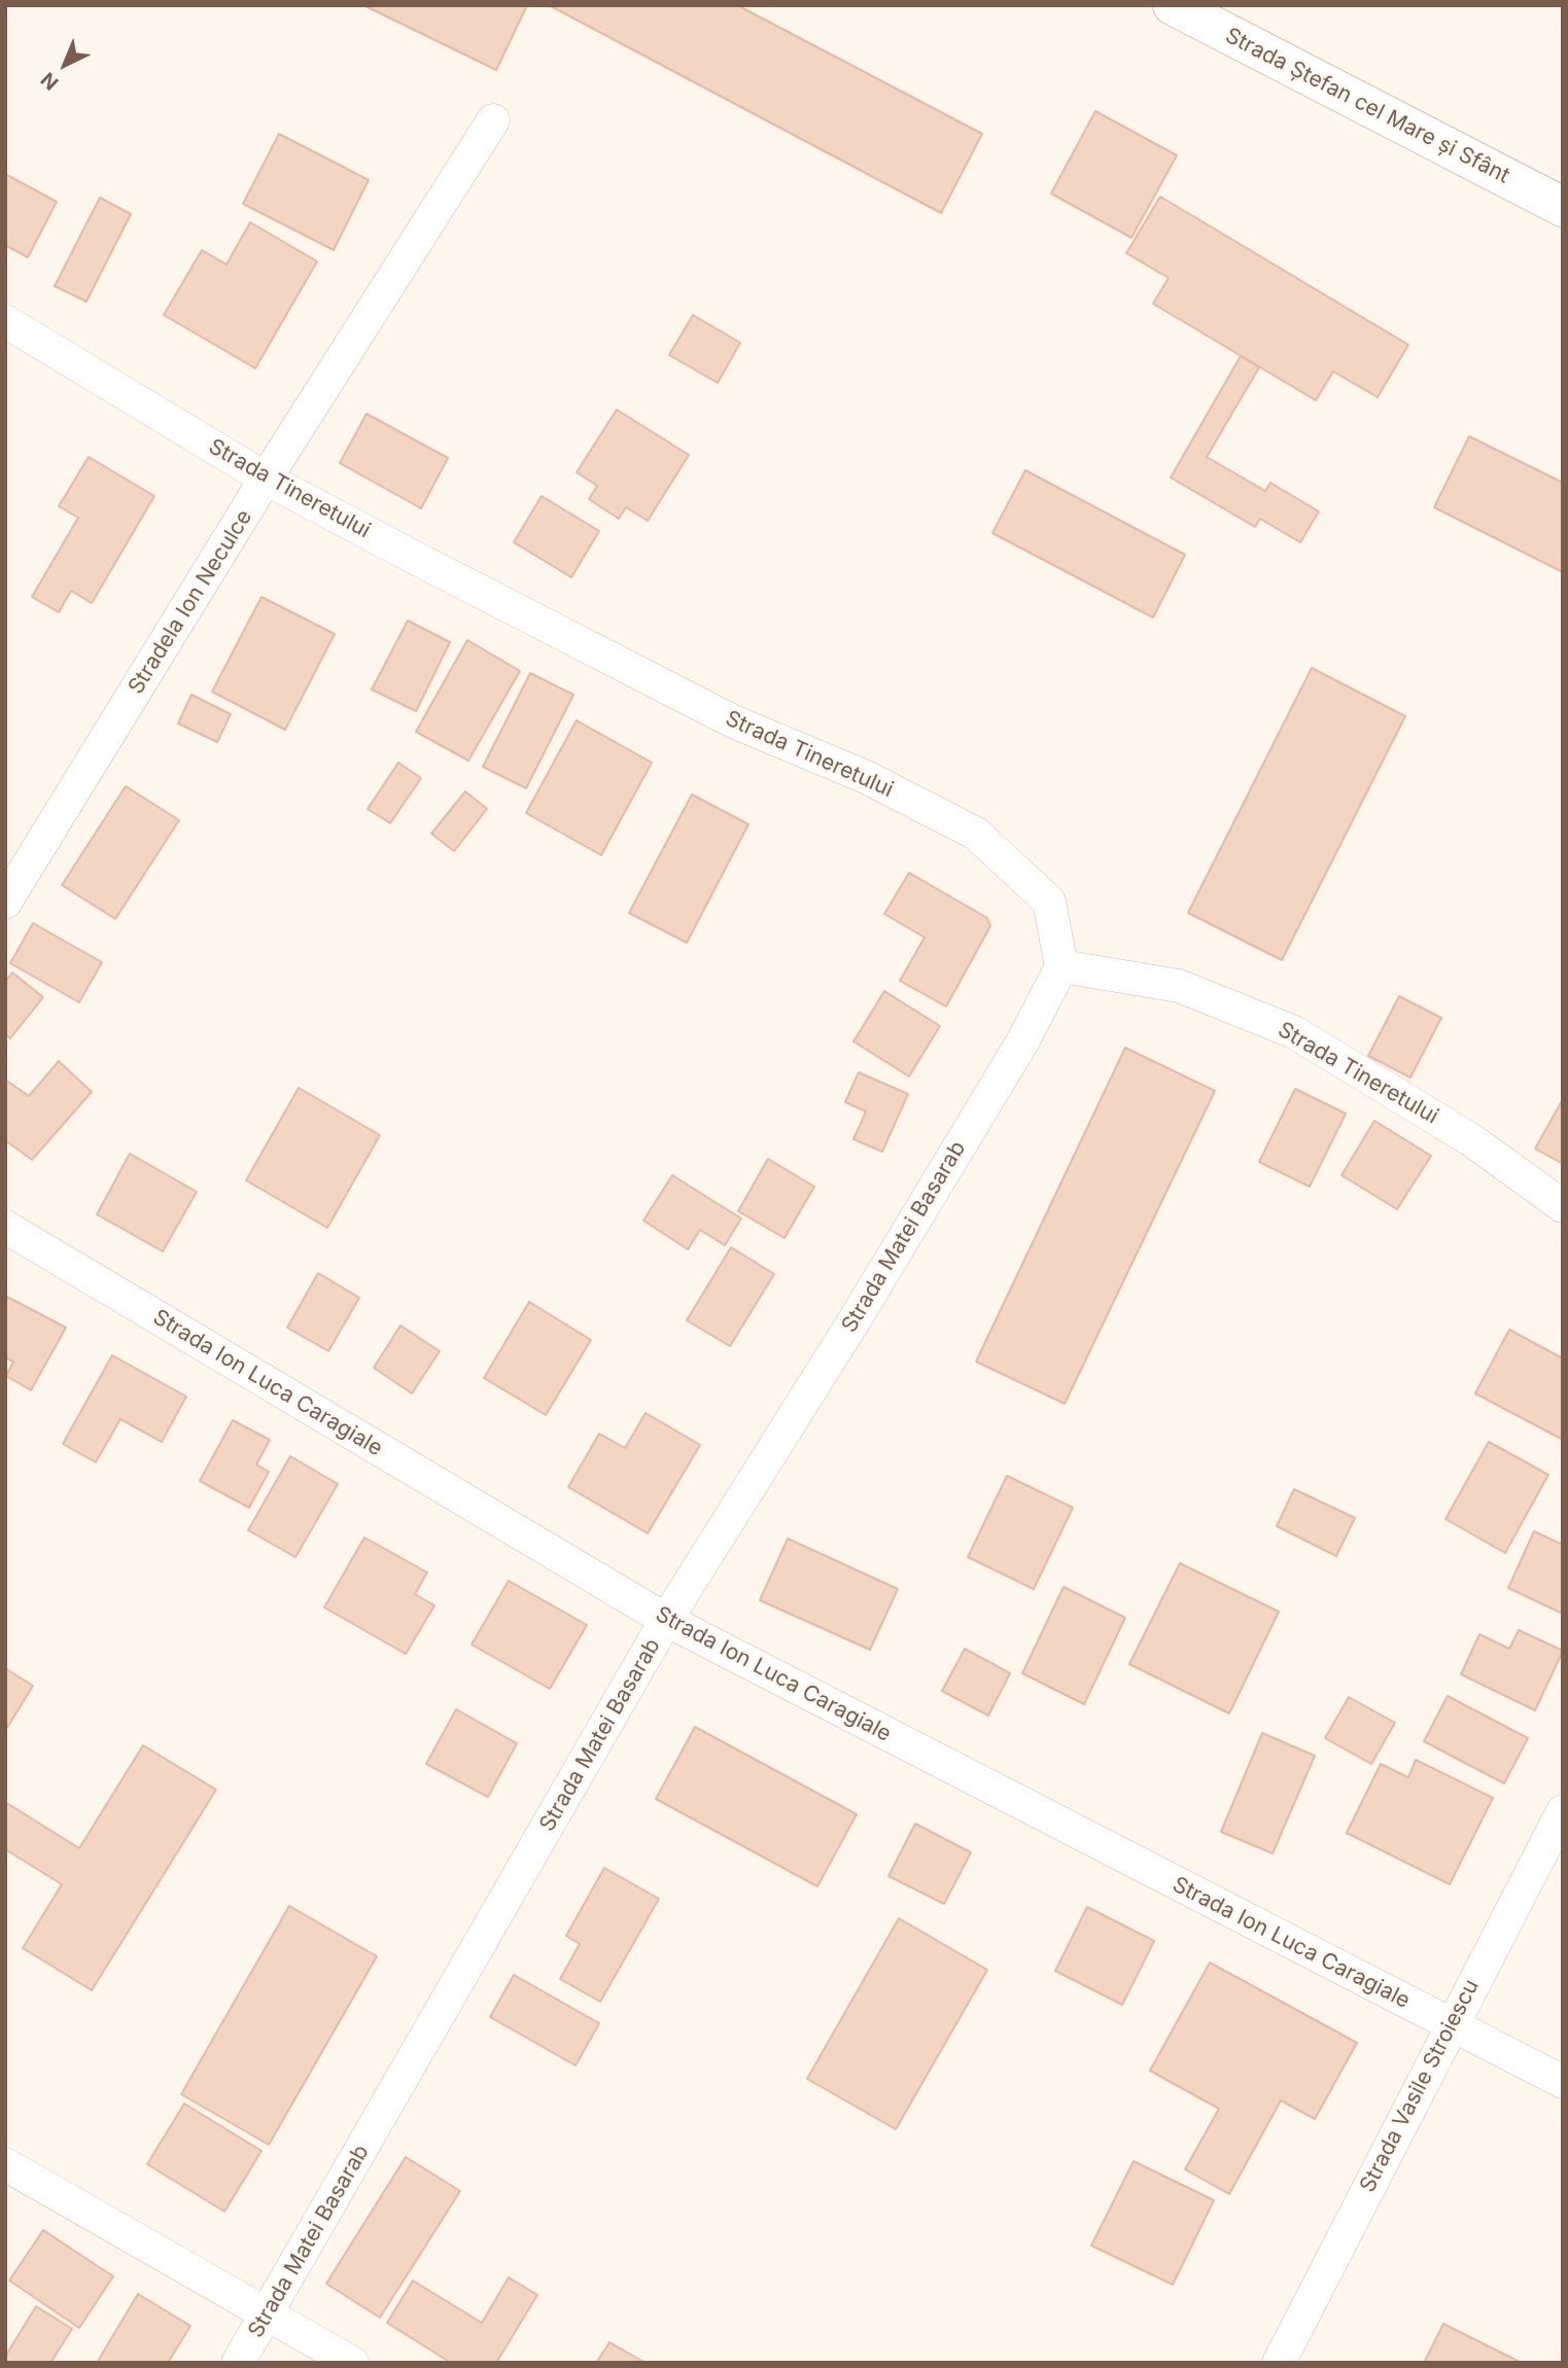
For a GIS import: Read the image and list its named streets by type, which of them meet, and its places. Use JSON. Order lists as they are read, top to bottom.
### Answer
{
  "streets": {
    "main road": ["Strada Ștefan cel Mare și Sfânt"],
    "street": [
      "Strada Tineretului",
      "Stradela Ion Neculce",
      "Strada Matei Basarab",
      "Strada Ion Luca Caragiale",
      "Strada Vasile Stroiescu"
    ]
  },
  "crossings": [
    ["Strada Tineretului", "Stradela Ion Neculce"],
    ["Strada Tineretului", "Strada Matei Basarab"],
    ["Strada Matei Basarab", "Strada Ion Luca Caragiale"],
    ["Strada Ion Luca Caragiale", "Strada Vasile Stroiescu"]
  ],
  "north": "bottom left"
}
